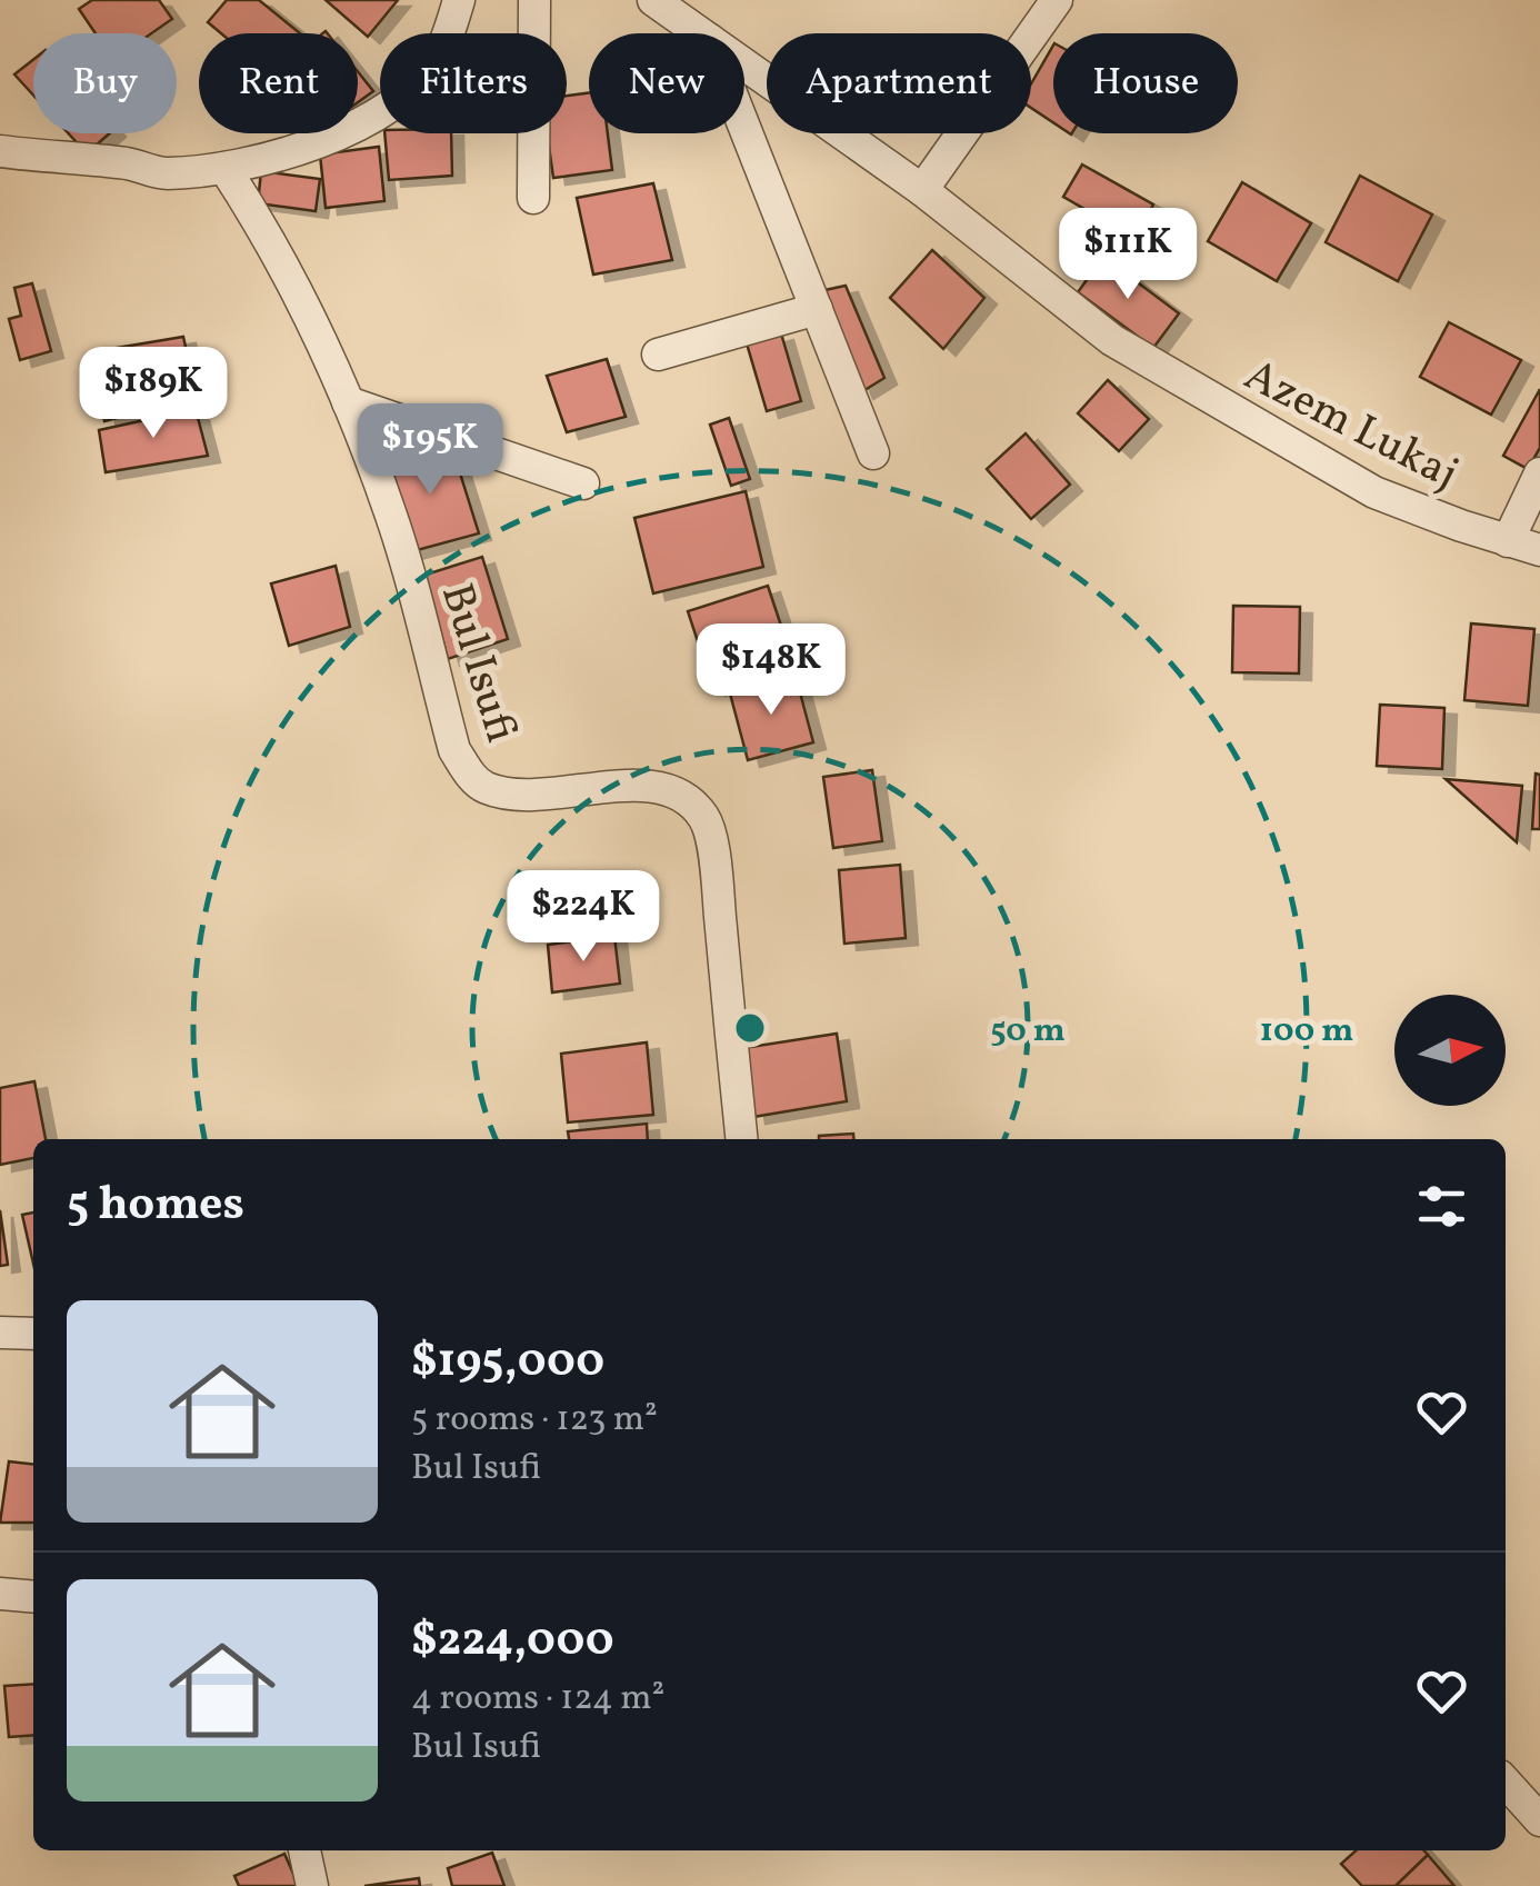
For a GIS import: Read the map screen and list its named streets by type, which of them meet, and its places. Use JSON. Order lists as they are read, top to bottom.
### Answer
{
  "streets": {
    "street": ["Azem Lukaj", "Bul Isufi"]
  },
  "north": "right",
  "page": {
    "chip": [
      "Buy",
      "Rent",
      "Filters",
      "New",
      "Apartment",
      "House"
    ],
    "price": [
      "$111K",
      "$189K",
      "$195K",
      "$148K",
      "$224K"
    ],
    "heading": "5 homes",
    "list": [
      {
        "name": "$195,000",
        "note": "5 rooms · 123 m² · Bul Isufi"
      },
      {
        "name": "$224,000",
        "note": "4 rooms · 124 m² · Bul Isufi"
      }
    ]
  },
  "rings": ["50 m", "100 m"]
}
